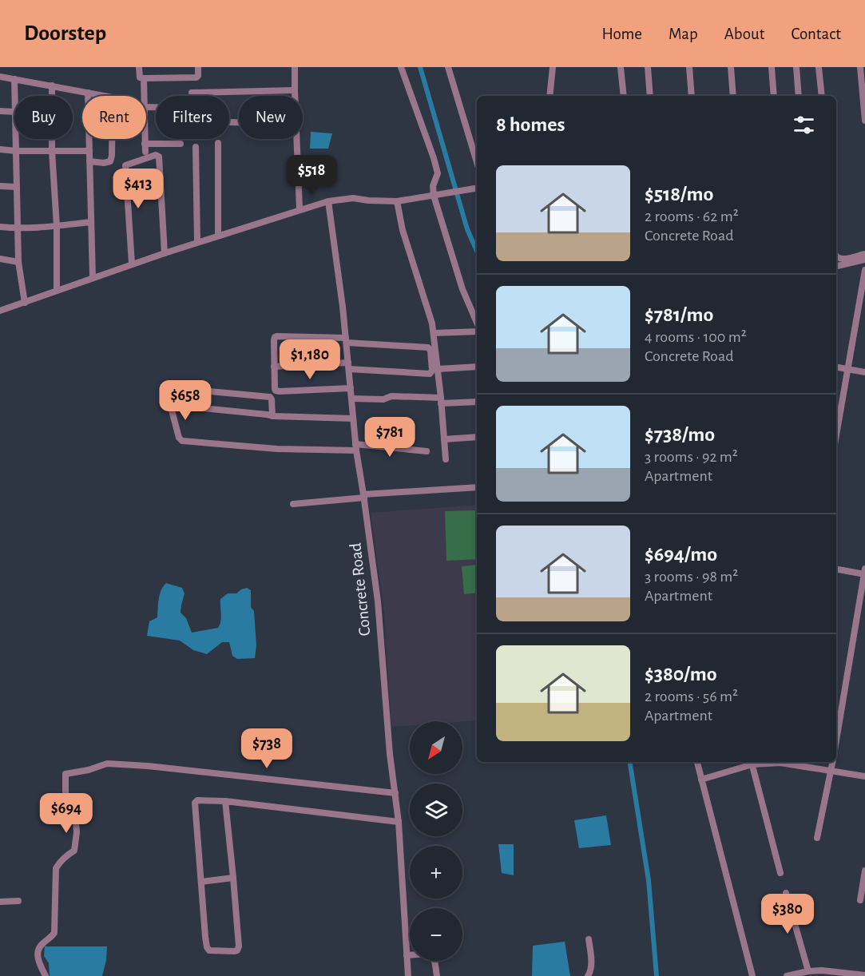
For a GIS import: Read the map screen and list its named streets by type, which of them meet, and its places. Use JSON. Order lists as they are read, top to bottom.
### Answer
{
  "streets": {
    "street": ["Concrete Road"]
  },
  "north": "bottom left",
  "page": {
    "header": "Doorstep",
    "nav": [
      "Home",
      "Map",
      "About",
      "Contact"
    ],
    "chip": [
      "Buy",
      "Rent",
      "Filters",
      "New"
    ],
    "heading": "8 homes",
    "list": [
      {
        "name": "$518/mo",
        "note": "2 rooms · 62 m² · Concrete Road"
      },
      {
        "name": "$781/mo",
        "note": "4 rooms · 100 m² · Concrete Road"
      },
      {
        "name": "$738/mo",
        "note": "3 rooms · 92 m² · Apartment"
      },
      {
        "name": "$694/mo",
        "note": "3 rooms · 98 m² · Apartment"
      },
      {
        "name": "$380/mo",
        "note": "2 rooms · 56 m² · Apartment"
      }
    ],
    "price": [
      "$518",
      "$413",
      "$1,180",
      "$658",
      "$781",
      "$738",
      "$694",
      "$380"
    ],
    "map_buttons": ["+", "−"]
  }
}
